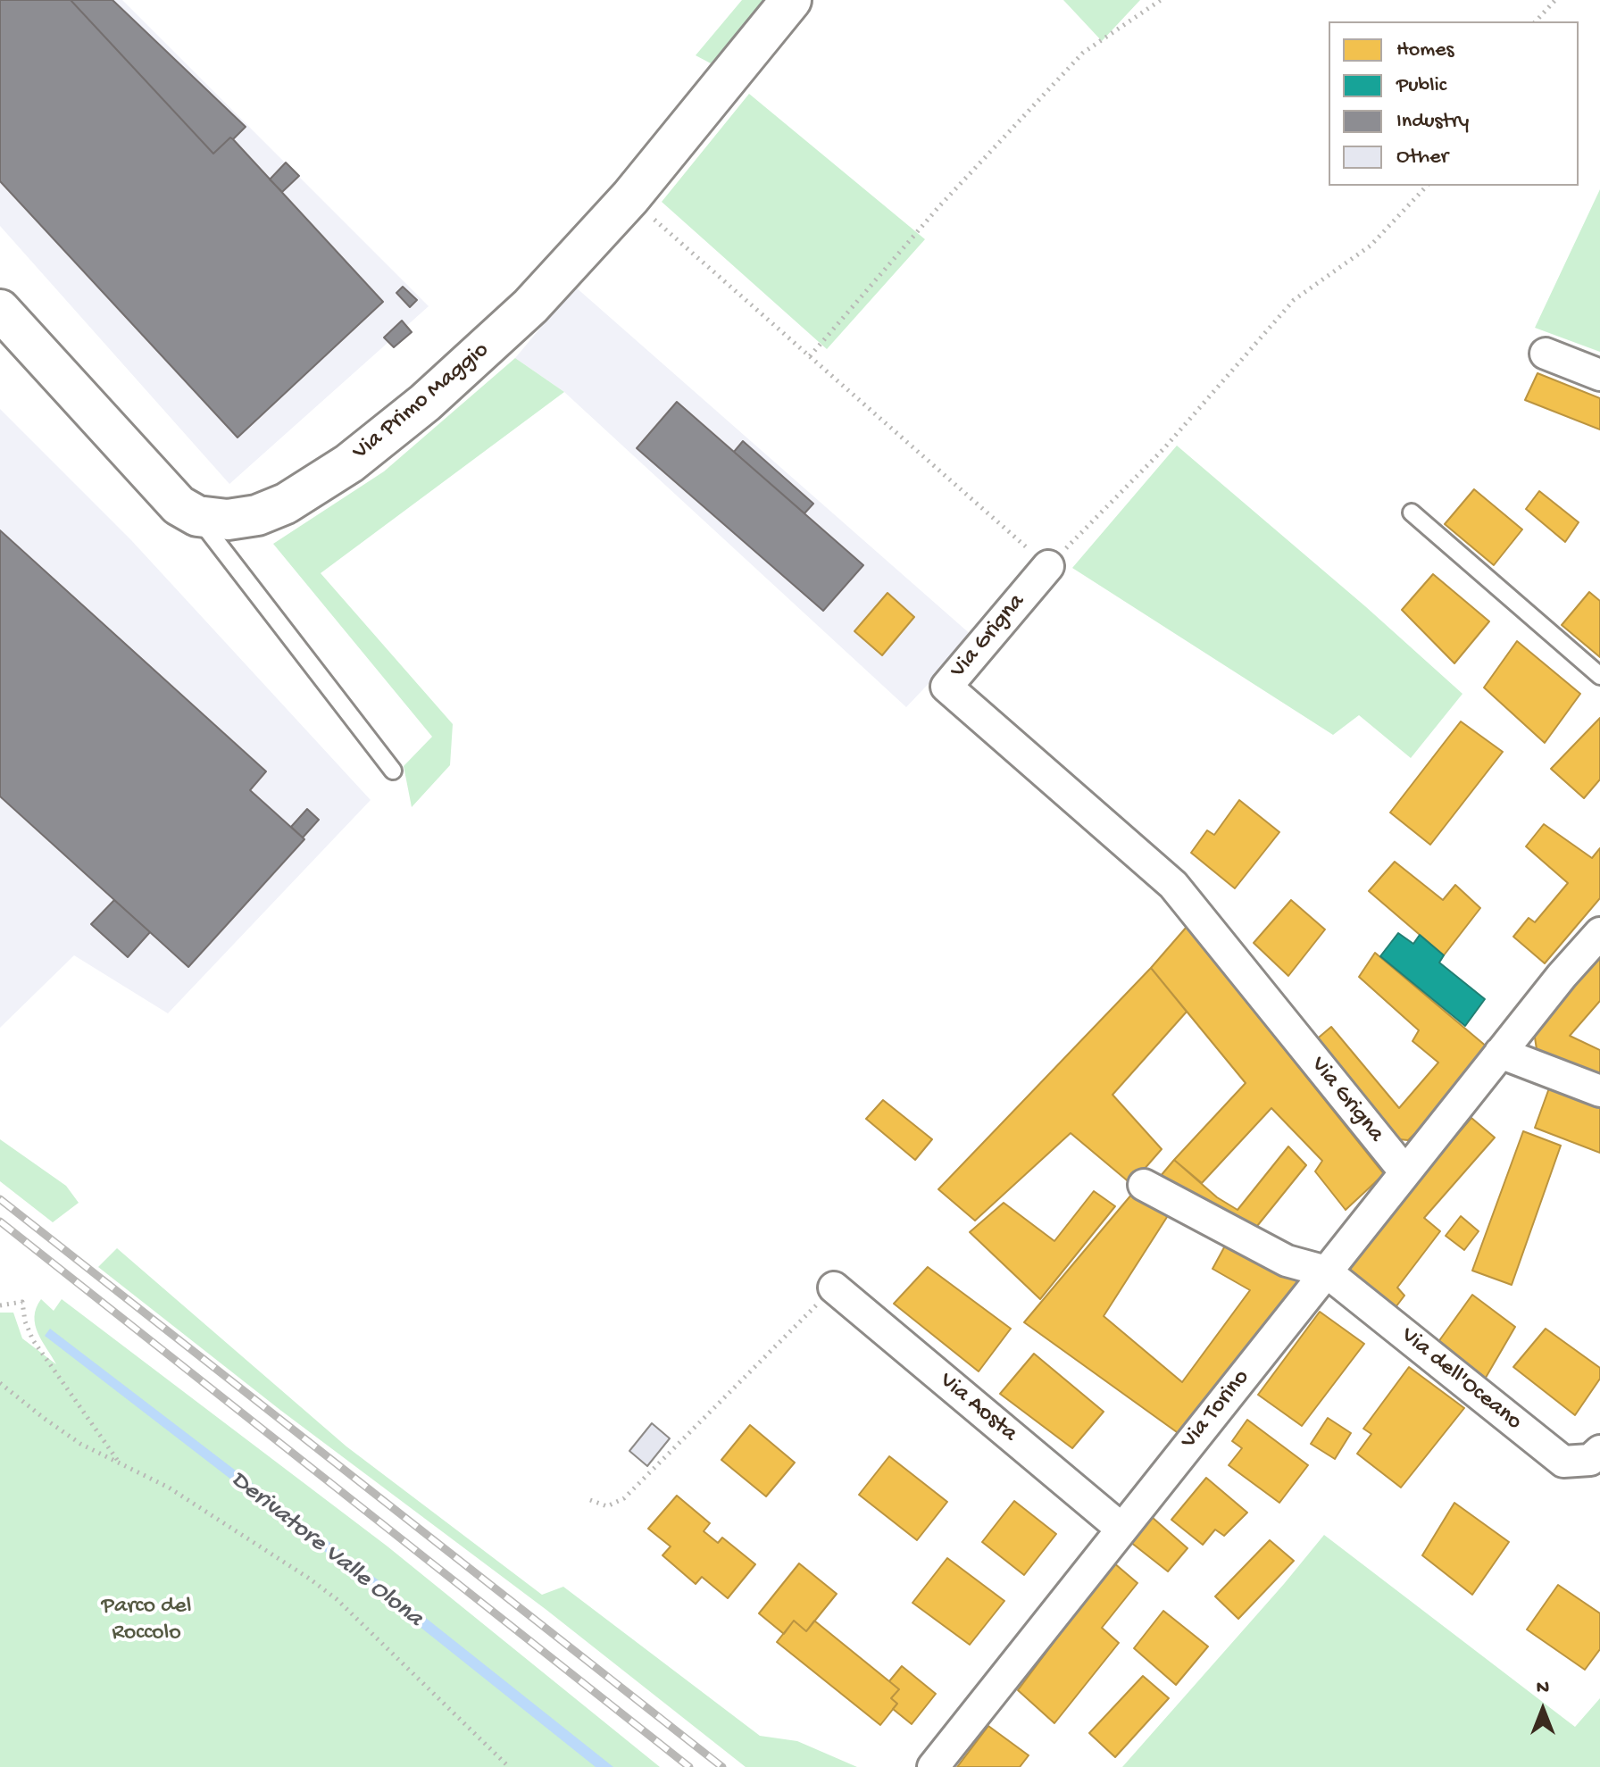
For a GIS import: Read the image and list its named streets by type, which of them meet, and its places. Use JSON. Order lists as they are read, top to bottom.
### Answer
{
  "streets": {
    "street": [
      "Via Primo Maggio",
      "Via Grigna",
      "Via dell'Oceano",
      "Via Aosta",
      "Via Torino"
    ]
  },
  "crossings": [
    ["Via Grigna", "Via Torino"],
    ["Via dell'Oceano", "Via Torino"],
    ["Via Aosta", "Via Torino"]
  ],
  "water": ["Derivatore Valle Olona"],
  "parks": ["Parco del Roccolo"],
  "legend": [
    "Homes",
    "Public",
    "Industry",
    "Other"
  ],
  "north": "top"
}
